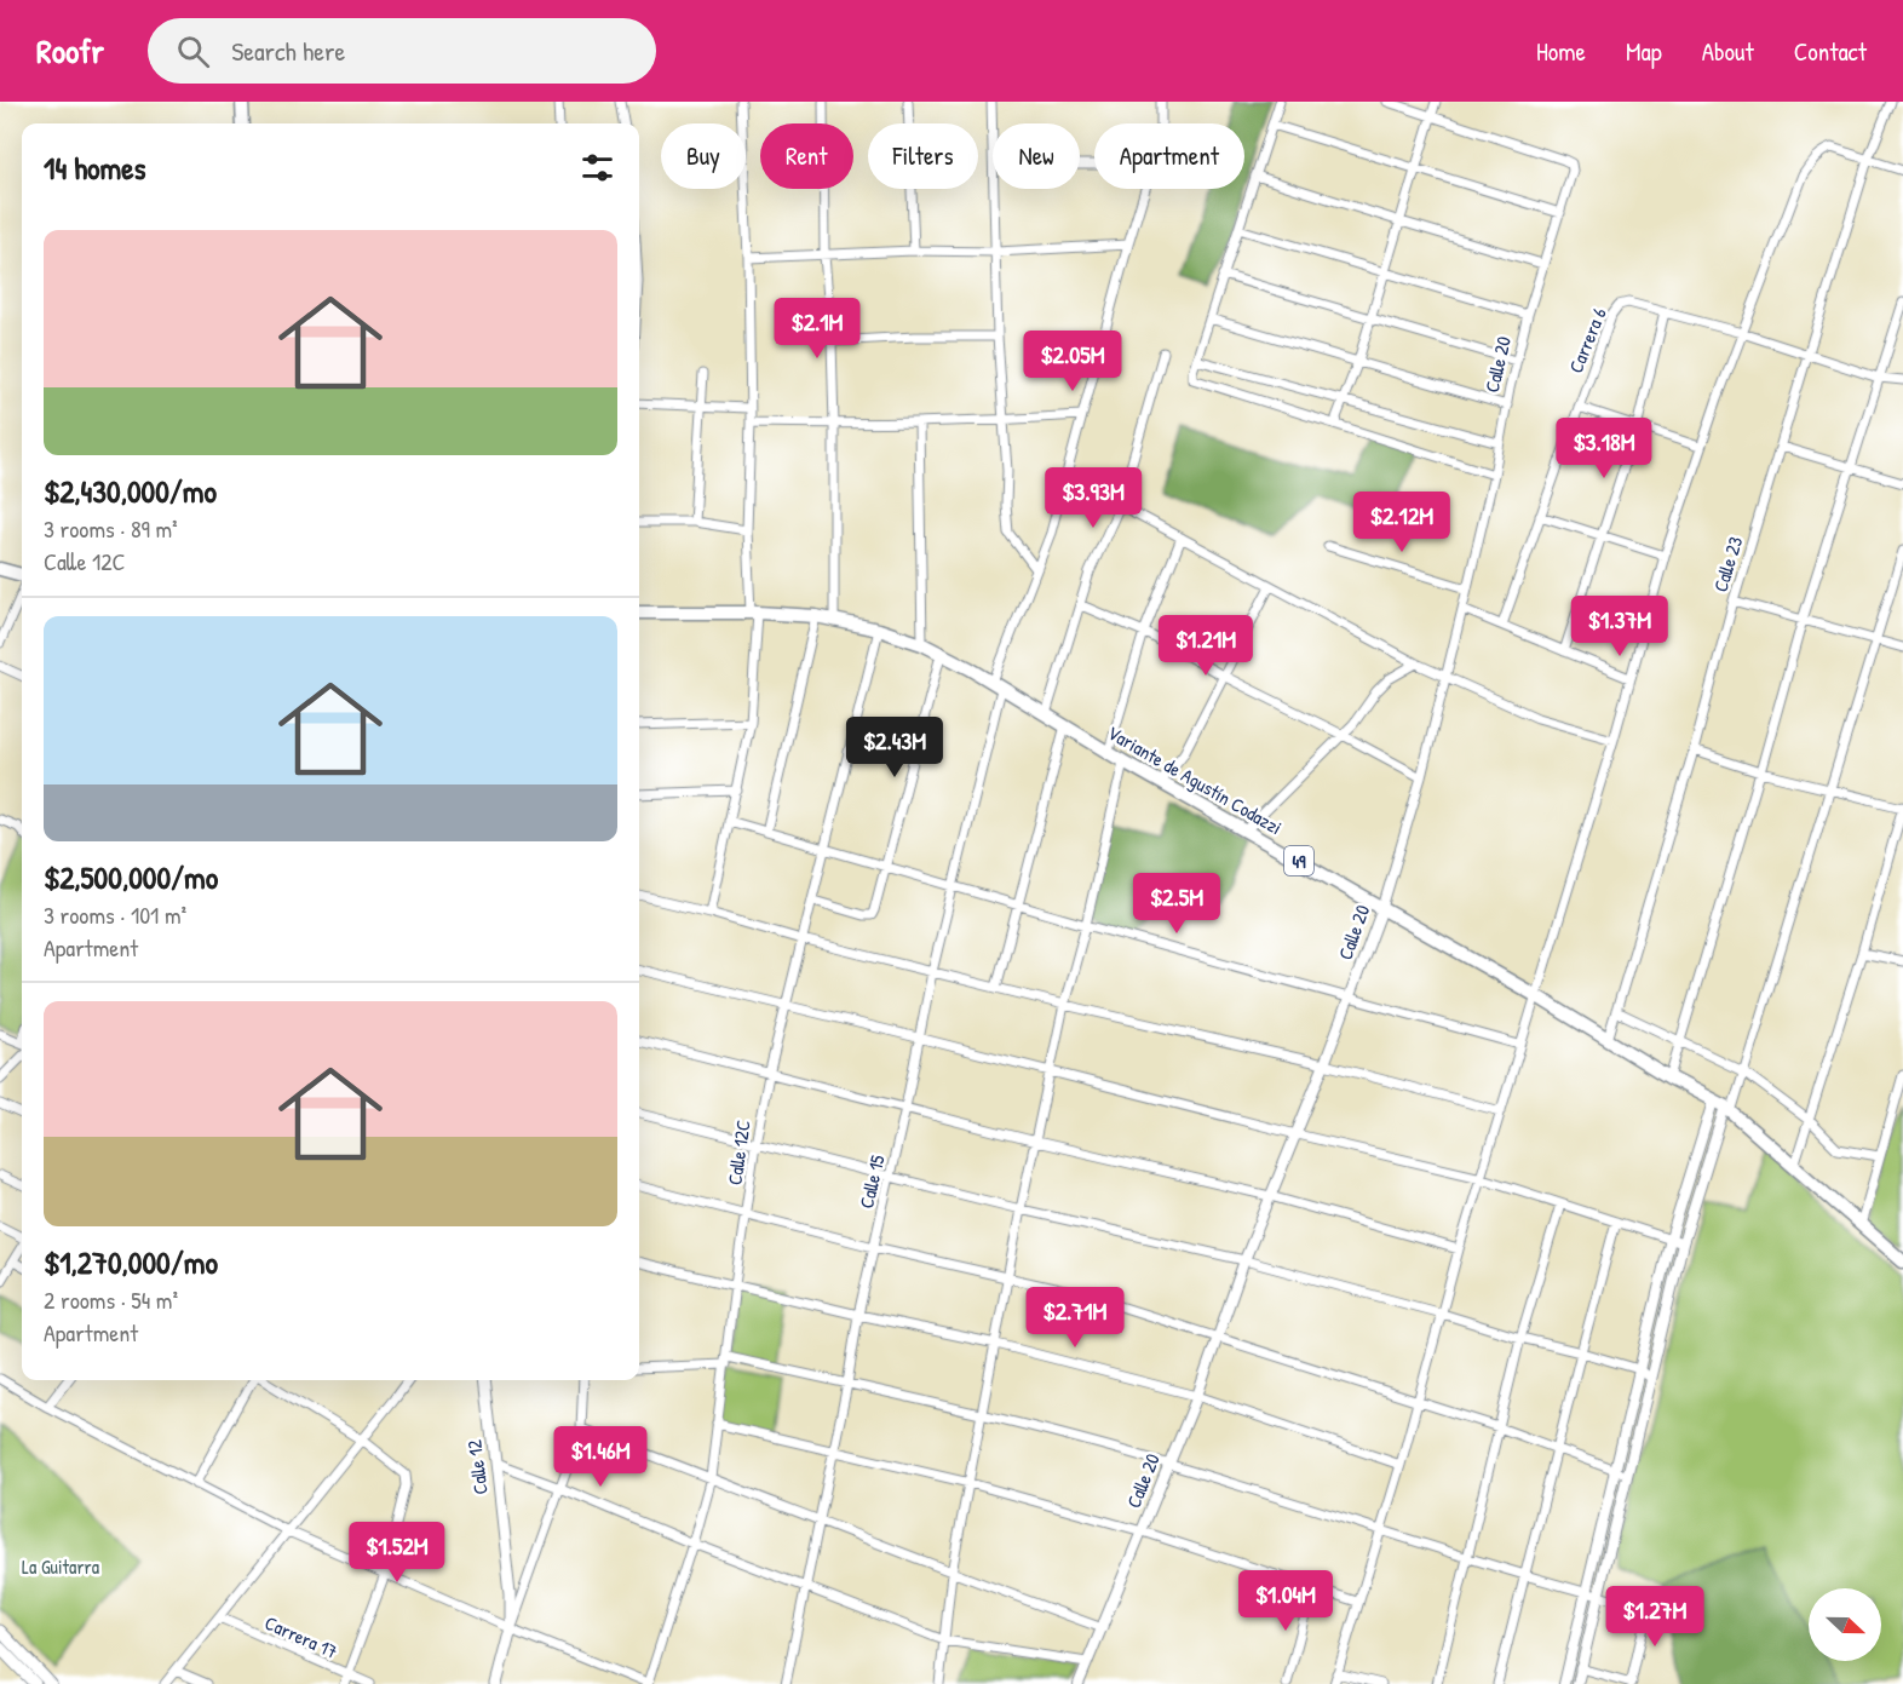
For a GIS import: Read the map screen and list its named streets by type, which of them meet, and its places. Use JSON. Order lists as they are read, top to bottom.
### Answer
{
  "streets": {
    "main road": ["Variante de Agustín Codazzi", "49", "Calle 12"],
    "street": [
      "Carrera 6",
      "Calle 20",
      "Calle 23",
      "Calle 12C",
      "Calle 15",
      "Carrera 17"
    ]
  },
  "crossings": [
    ["Carrera 6", "Calle 23"],
    ["Calle 20", "Variante de Agustín Codazzi"],
    ["Calle 23", "Variante de Agustín Codazzi"],
    ["Variante de Agustín Codazzi", "Calle 12C"],
    ["Variante de Agustín Codazzi", "Calle 15"]
  ],
  "parks": ["La Guitarra"],
  "north": "right",
  "page": {
    "header": "Roofr",
    "search": "Search here",
    "nav": [
      "Home",
      "Map",
      "About",
      "Contact"
    ],
    "chip": [
      "Buy",
      "Rent",
      "Filters",
      "New",
      "Apartment"
    ],
    "heading": "14 homes",
    "list": [
      {
        "name": "$2,430,000/mo",
        "note": "3 rooms · 89 m² · Calle 12C"
      },
      {
        "name": "$2,500,000/mo",
        "note": "3 rooms · 101 m² · Apartment"
      },
      {
        "name": "$1,270,000/mo",
        "note": "2 rooms · 54 m² · Apartment"
      }
    ],
    "price": [
      "$2.1M",
      "$2.05M",
      "$3.18M",
      "$3.93M",
      "$2.12M",
      "$1.37M",
      "$1.21M",
      "$2.43M",
      "$2.5M",
      "$2.71M",
      "$1.46M",
      "$1.52M",
      "$1.04M",
      "$1.27M"
    ]
  }
}
